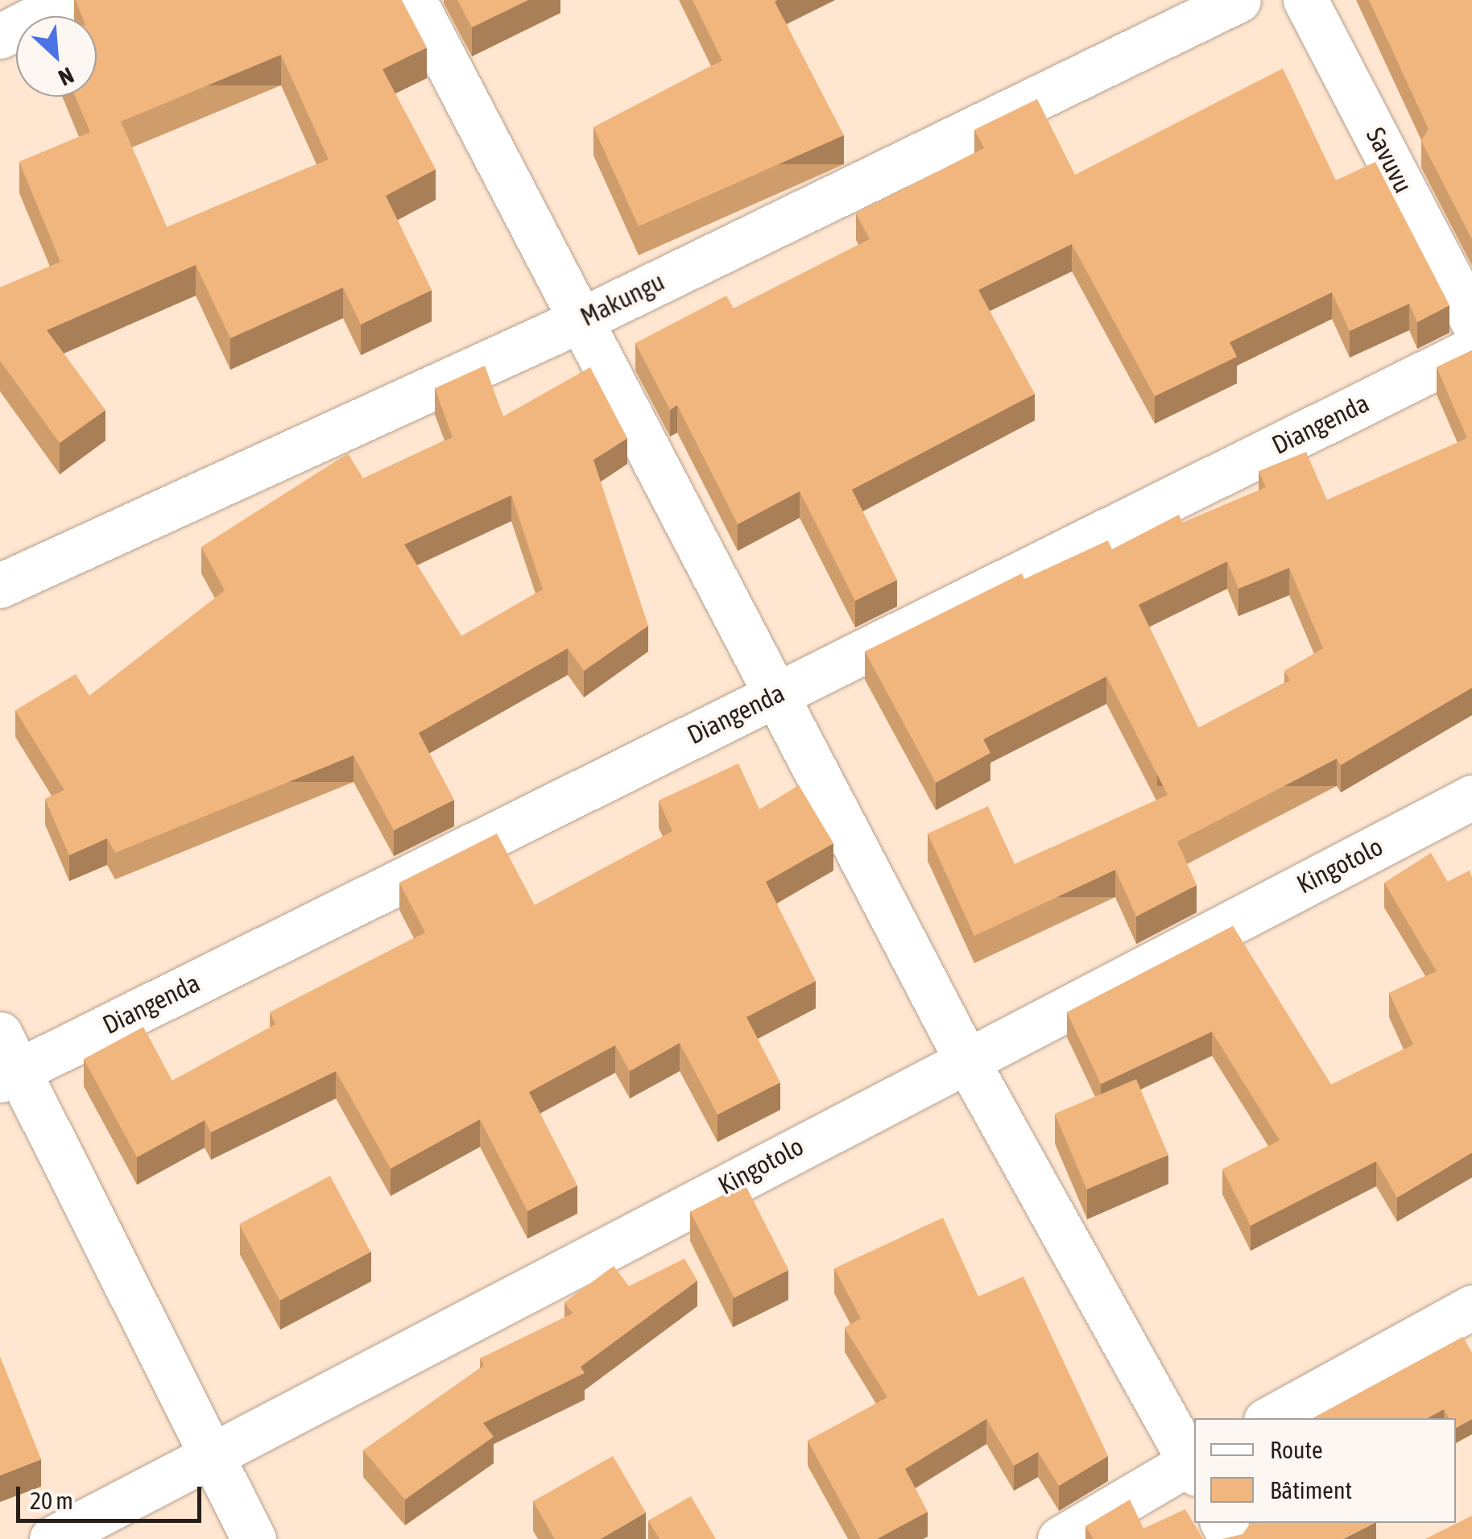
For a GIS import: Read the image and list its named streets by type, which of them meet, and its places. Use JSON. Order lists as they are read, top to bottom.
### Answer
{
  "streets": {
    "street": [
      "Savuvu",
      "Makungu",
      "Diangenda",
      "Kingotolo"
    ]
  },
  "legend": ["Route", "Bâtiment"],
  "scale_bar": "20 m",
  "north": "bottom right"
}
